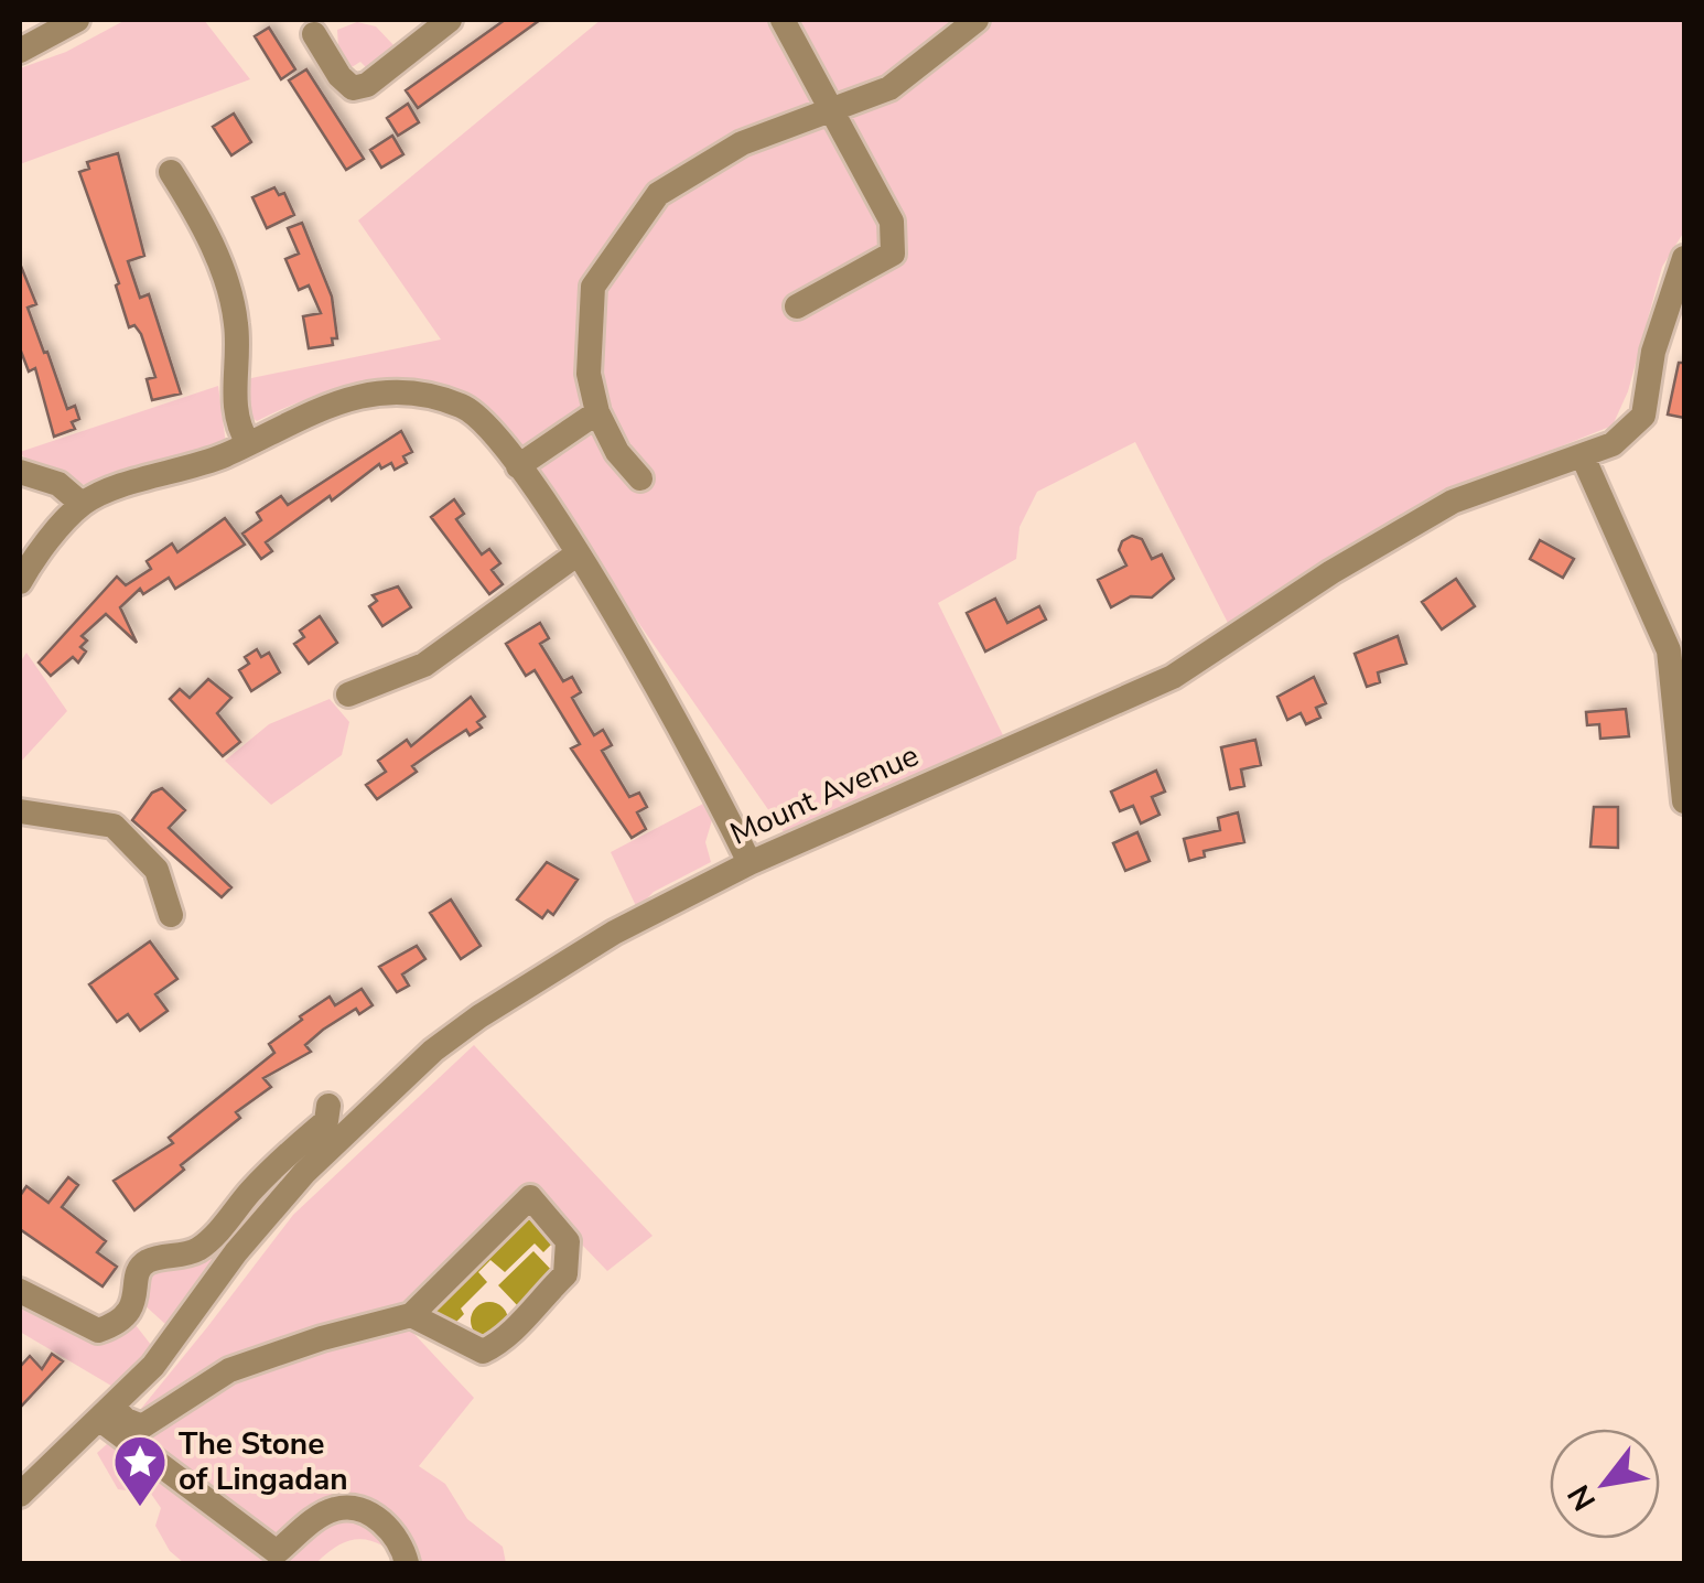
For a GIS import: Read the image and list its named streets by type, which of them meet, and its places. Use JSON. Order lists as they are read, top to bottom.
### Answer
{
  "streets": {
    "street": ["Mount Avenue"]
  },
  "places": {
    "place": ["The Stone of Lingadan"]
  },
  "north": "bottom left"
}
